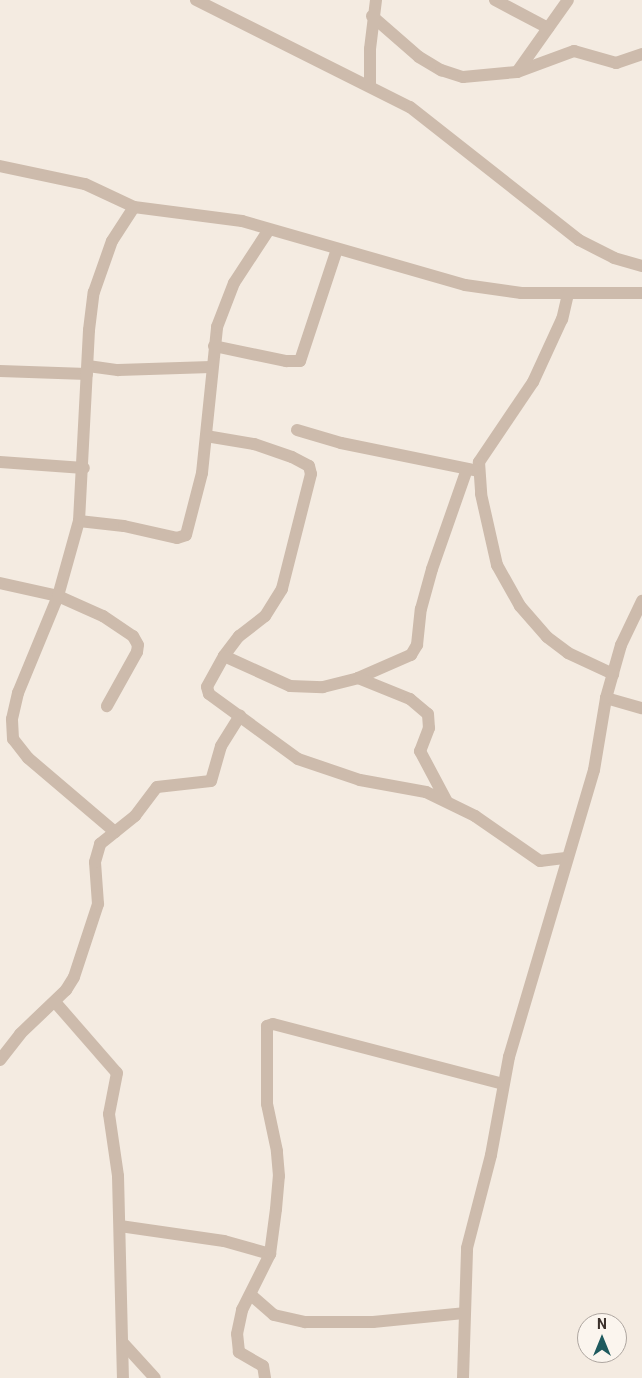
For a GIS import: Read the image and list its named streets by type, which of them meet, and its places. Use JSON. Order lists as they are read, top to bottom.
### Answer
{
  "north": "top"
}
